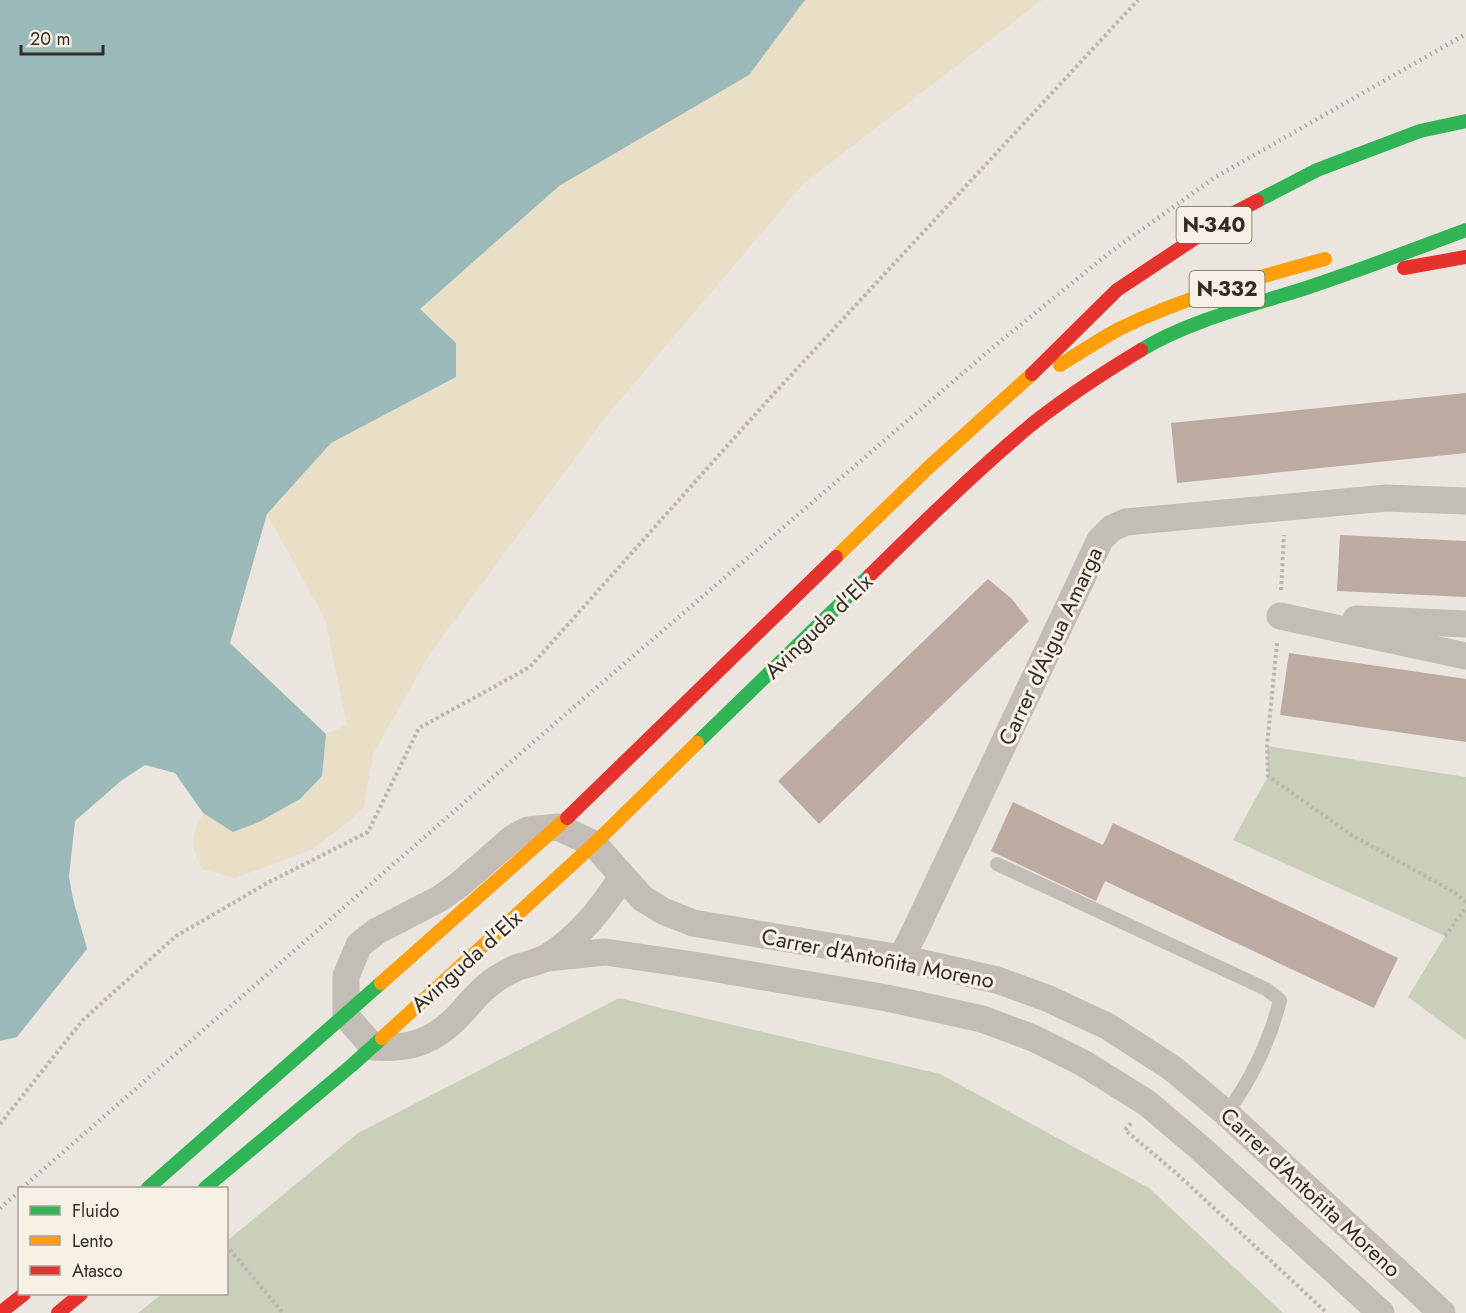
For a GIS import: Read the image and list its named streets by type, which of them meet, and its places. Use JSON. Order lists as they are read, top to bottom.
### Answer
{
  "streets": {
    "highway": ["N-340", "N-332", "Avinguda d'Elx"],
    "street": ["Carrer d'Aigua Amarga", "Carrer d'Antoñita Moreno"]
  },
  "crossings": [
    ["N-340", "N-332"],
    ["N-340", "Avinguda d'Elx"],
    ["N-332", "Avinguda d'Elx"],
    ["Avinguda d'Elx", "Carrer d'Antoñita Moreno"],
    ["Carrer d'Aigua Amarga", "Carrer d'Antoñita Moreno"]
  ],
  "legend": ["Fluido", "Lento", "Atasco"],
  "scale_bar": "20 m"
}
